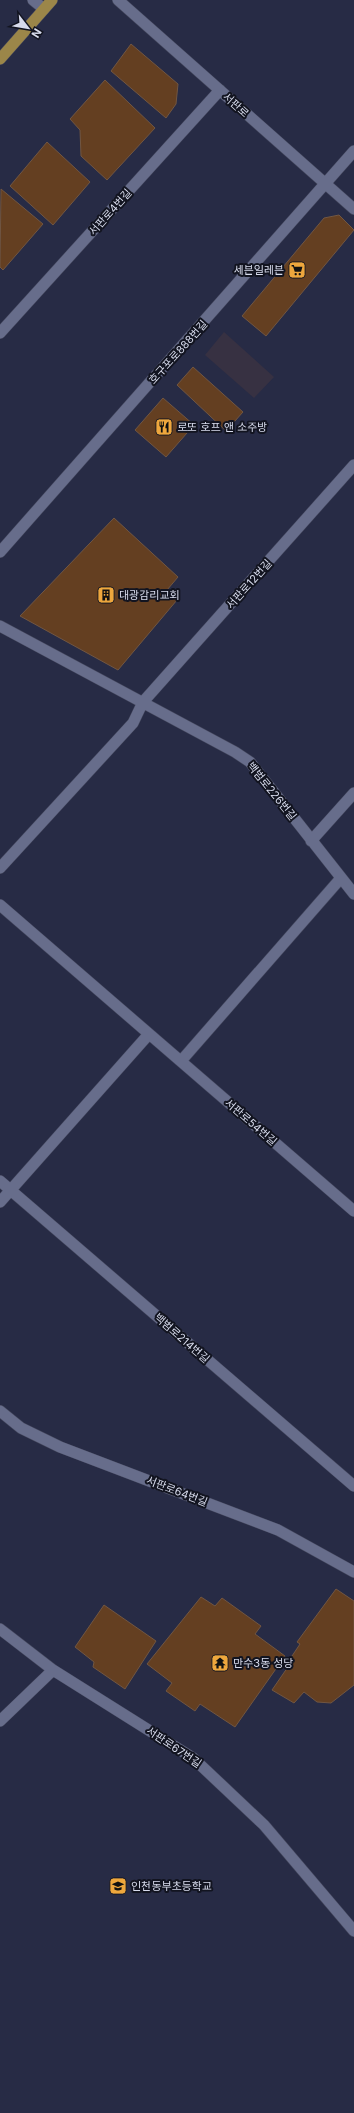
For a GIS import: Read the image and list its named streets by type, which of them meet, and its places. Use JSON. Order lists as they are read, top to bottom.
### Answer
{
  "streets": {
    "lane": [
      "서판로",
      "서판로4번길",
      "호구포로888번길",
      "서판로12번길",
      "백범로226번길",
      "서판로54번길",
      "백범로214번길",
      "서판로64번길",
      "서판로67번길"
    ]
  },
  "crossings": [
    ["서판로", "서판로4번길"],
    ["서판로", "호구포로888번길"],
    ["서판로12번길", "백범로226번길"]
  ],
  "places": {
    "supermarket": ["세븐일레븐"],
    "restaurant": ["로또 호프 앤 소주방"],
    "building": ["대광감리교회"],
    "temple": ["만수3동 성당"],
    "school or university": ["인천동부초등학교"]
  },
  "north": "bottom right"
}
